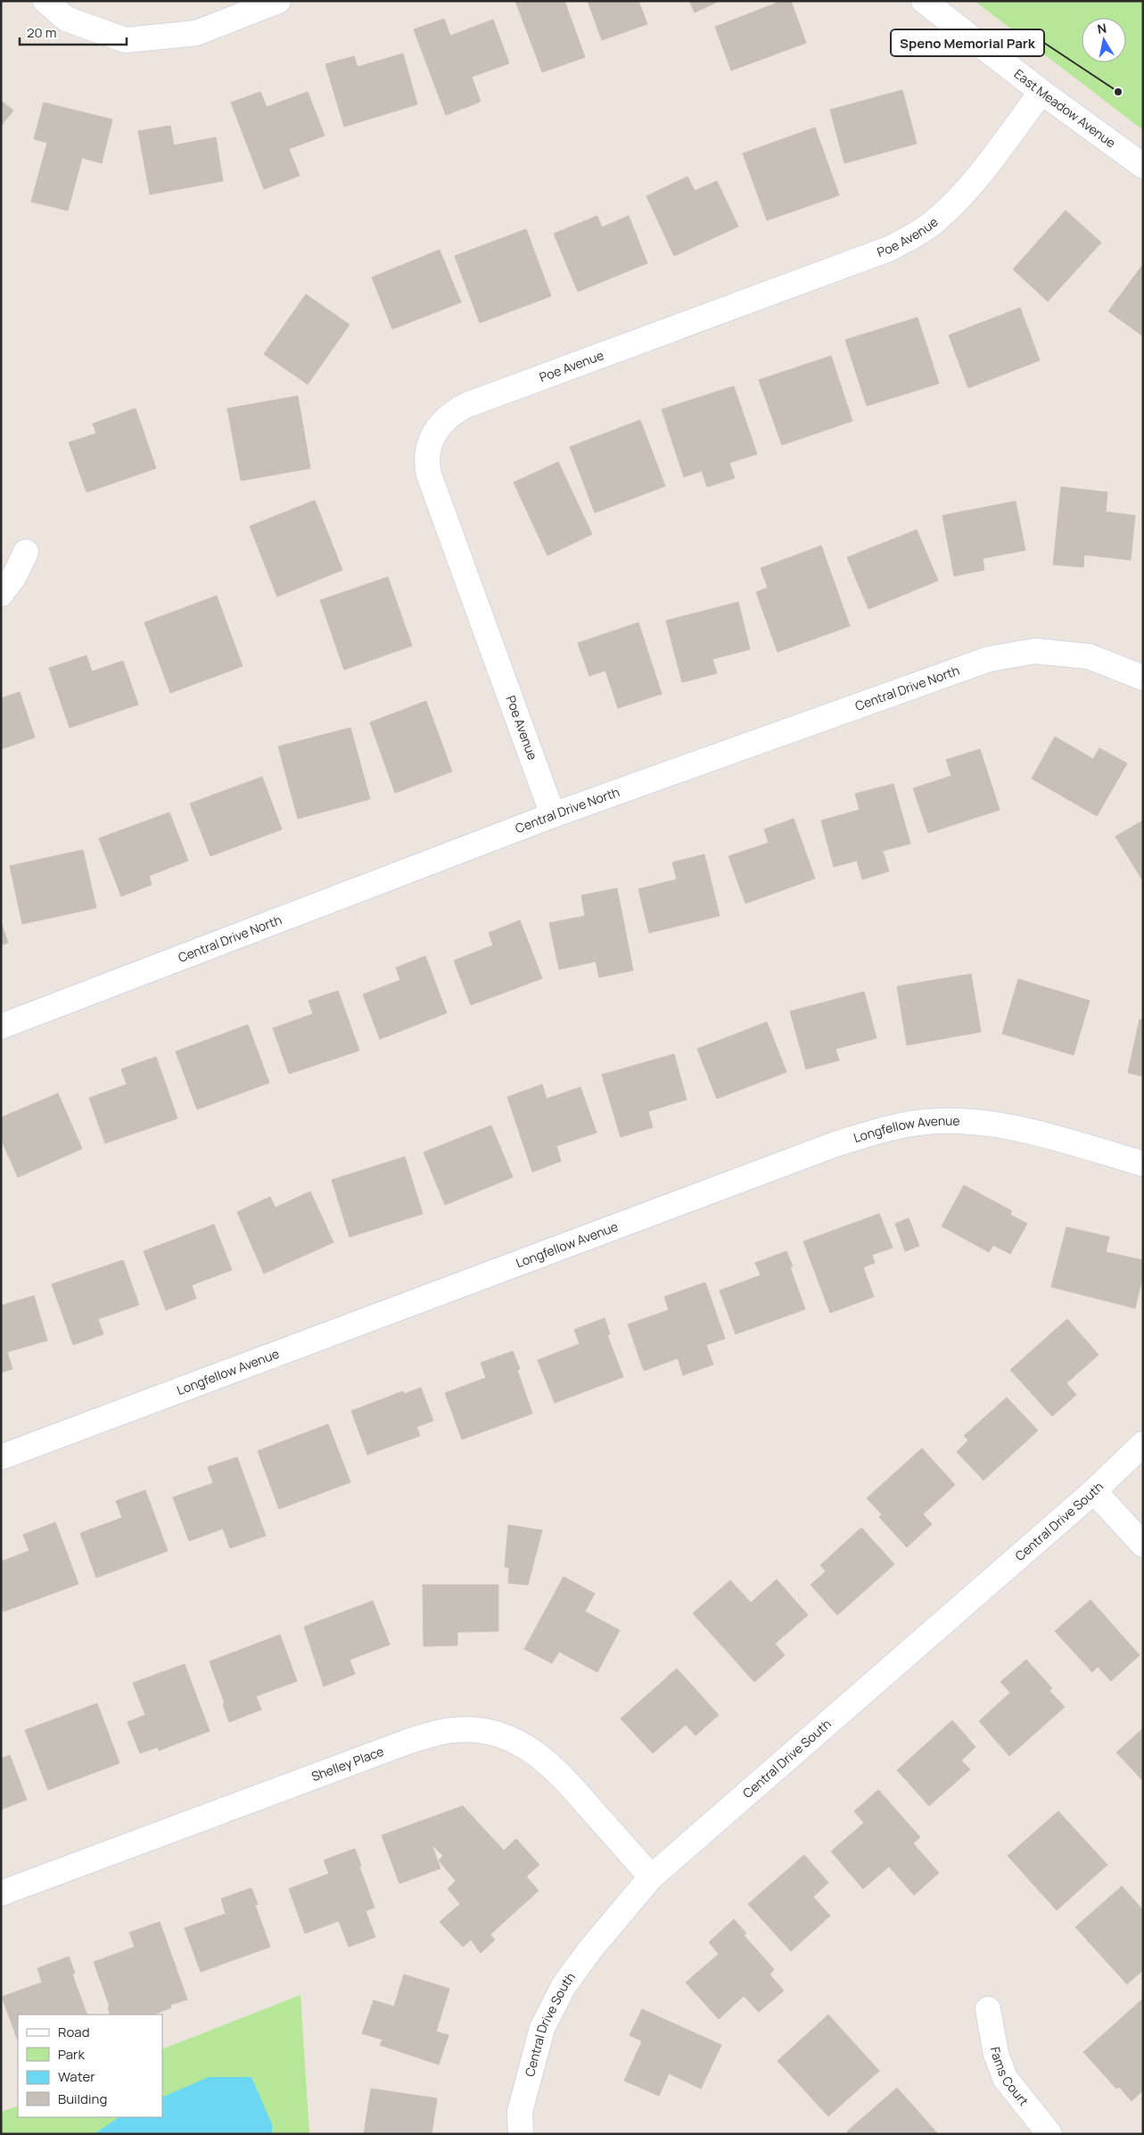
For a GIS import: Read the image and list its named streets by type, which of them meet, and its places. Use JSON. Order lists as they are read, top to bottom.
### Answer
{
  "streets": {
    "street": [
      "East Meadow Avenue",
      "Poe Avenue",
      "Central Drive North",
      "Longfellow Avenue",
      "Central Drive South",
      "Shelley Place",
      "Fams Court"
    ]
  },
  "crossings": [
    ["East Meadow Avenue", "Poe Avenue"],
    ["Poe Avenue", "Central Drive North"],
    ["Central Drive South", "Shelley Place"]
  ],
  "places": ["Speno Memorial Park"],
  "legend": [
    "Road",
    "Park",
    "Water",
    "Building"
  ],
  "scale_bar": "20 m",
  "north": "top"
}
